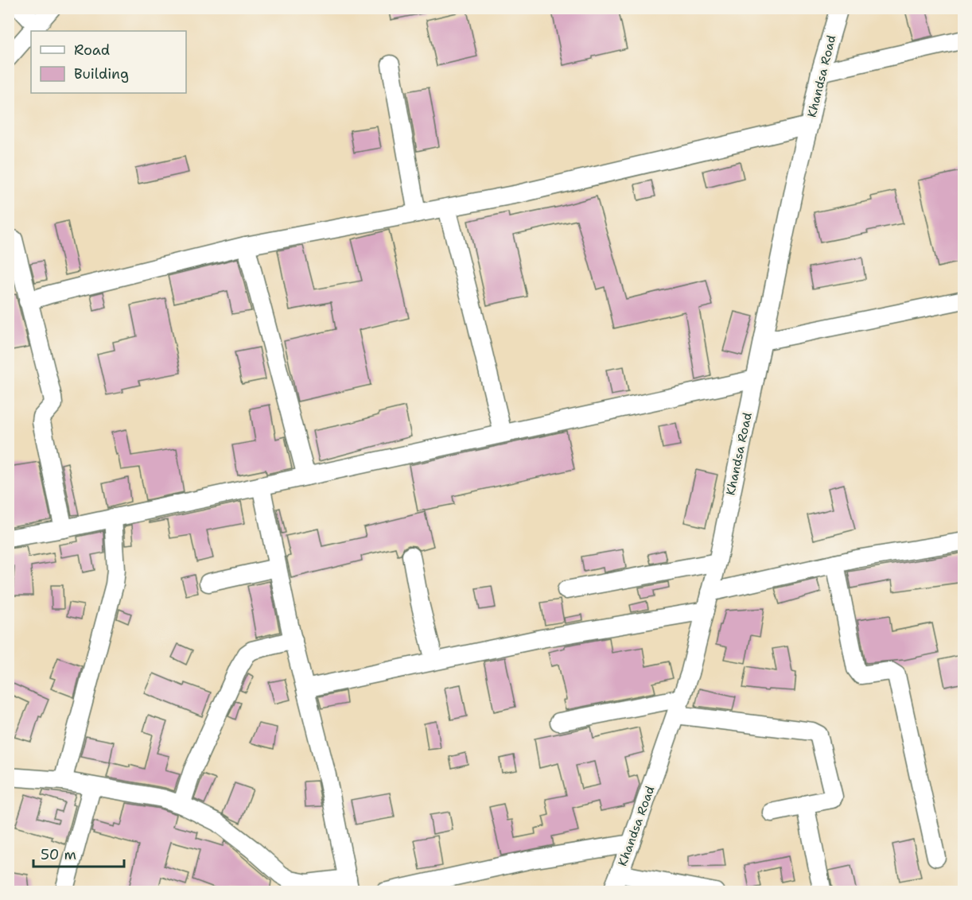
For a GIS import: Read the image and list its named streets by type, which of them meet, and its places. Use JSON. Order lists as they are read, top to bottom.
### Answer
{
  "streets": {
    "street": ["Khandsa Road"]
  },
  "legend": ["Road", "Building"],
  "scale_bar": "50 m"
}
